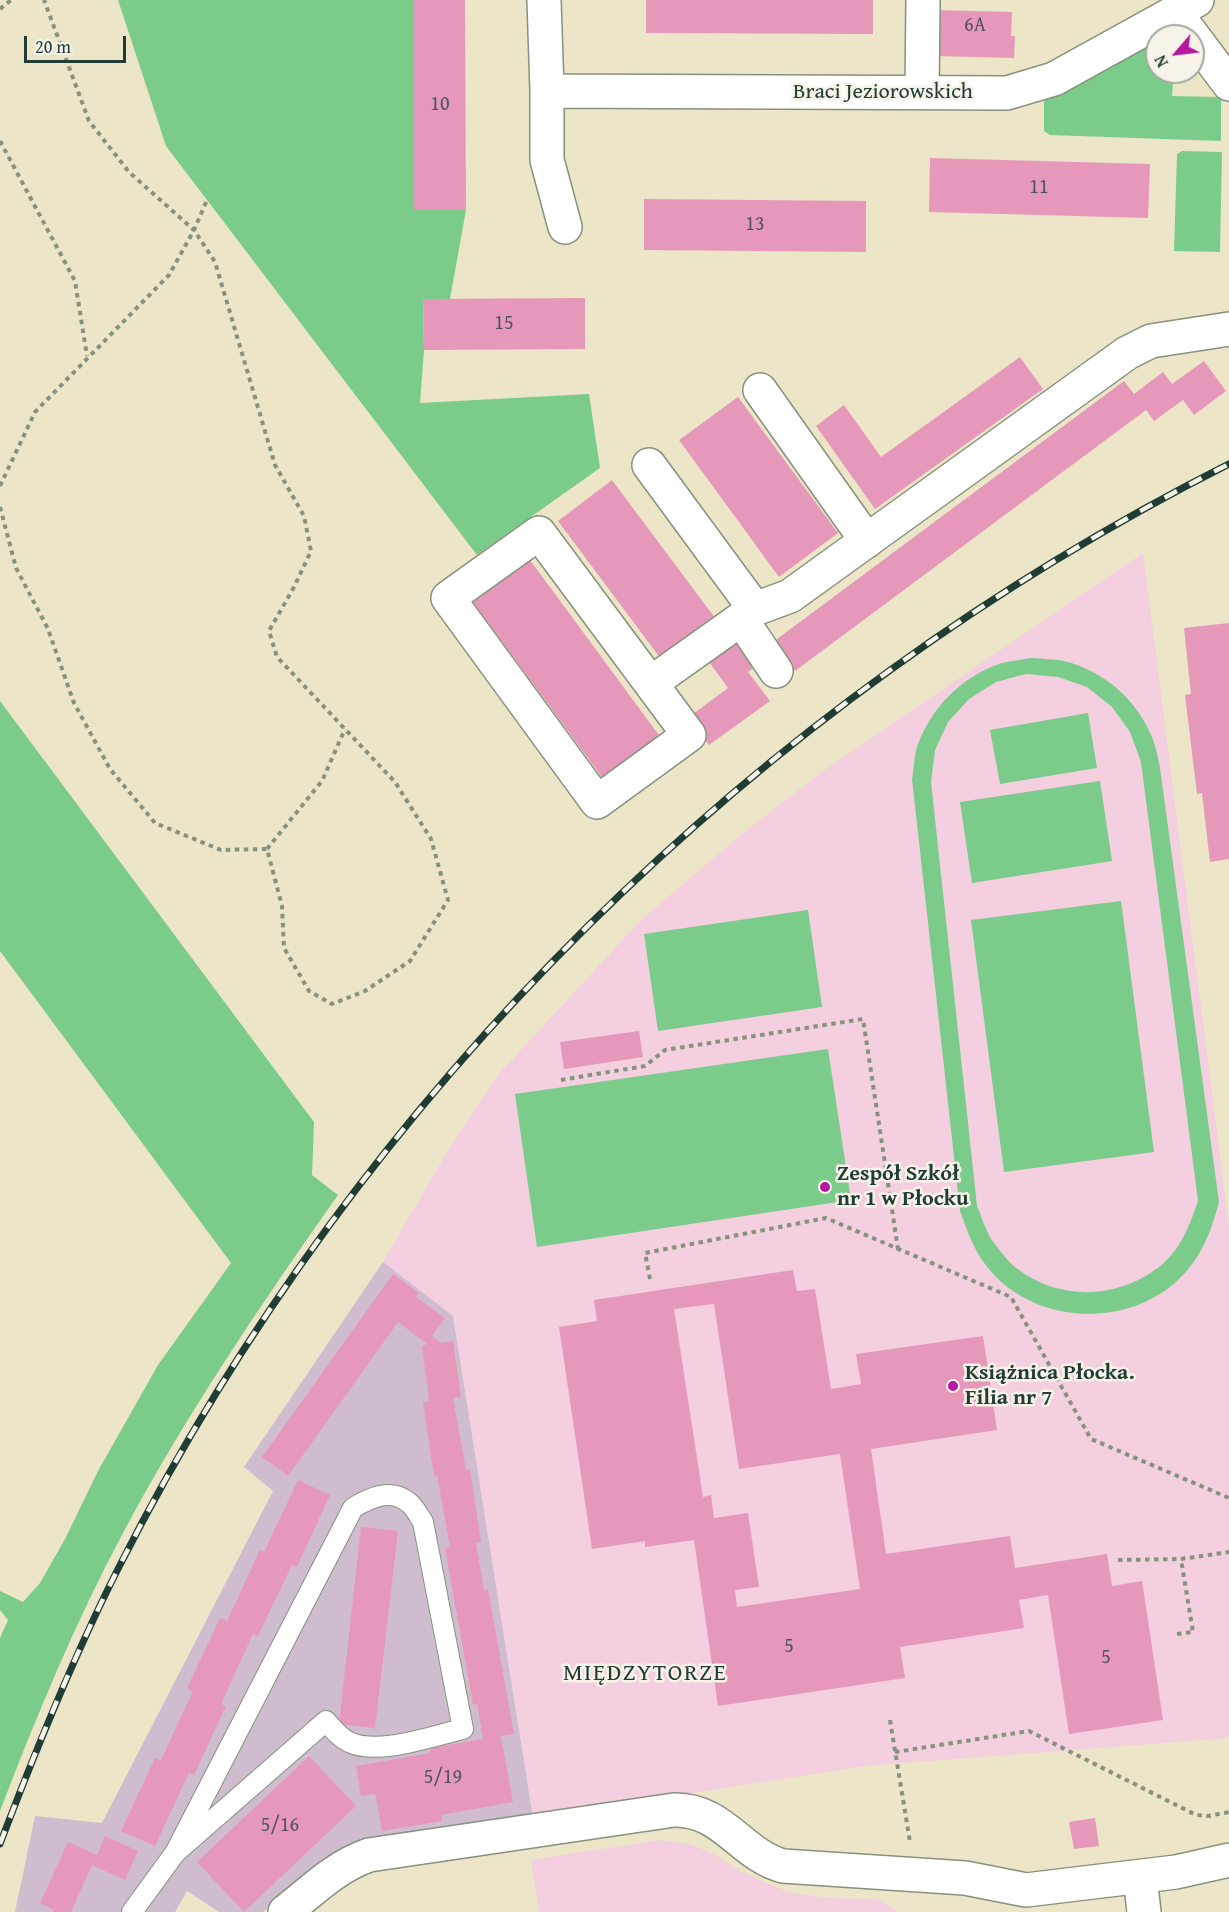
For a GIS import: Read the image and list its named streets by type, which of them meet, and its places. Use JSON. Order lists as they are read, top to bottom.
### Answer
{
  "streets": {
    "street": ["Braci Jeziorowskich"]
  },
  "districts": ["MIĘDZYTORZE"],
  "places": ["Zespół Szkół nr 1 w Płocku", "Książnica Płocka. Filia nr 7"],
  "house_numbers": [
    "6A",
    "10",
    "11",
    "13",
    "15",
    "5",
    "5",
    "5/19",
    "5/16"
  ],
  "scale_bar": "20 m",
  "north": "bottom left"
}
